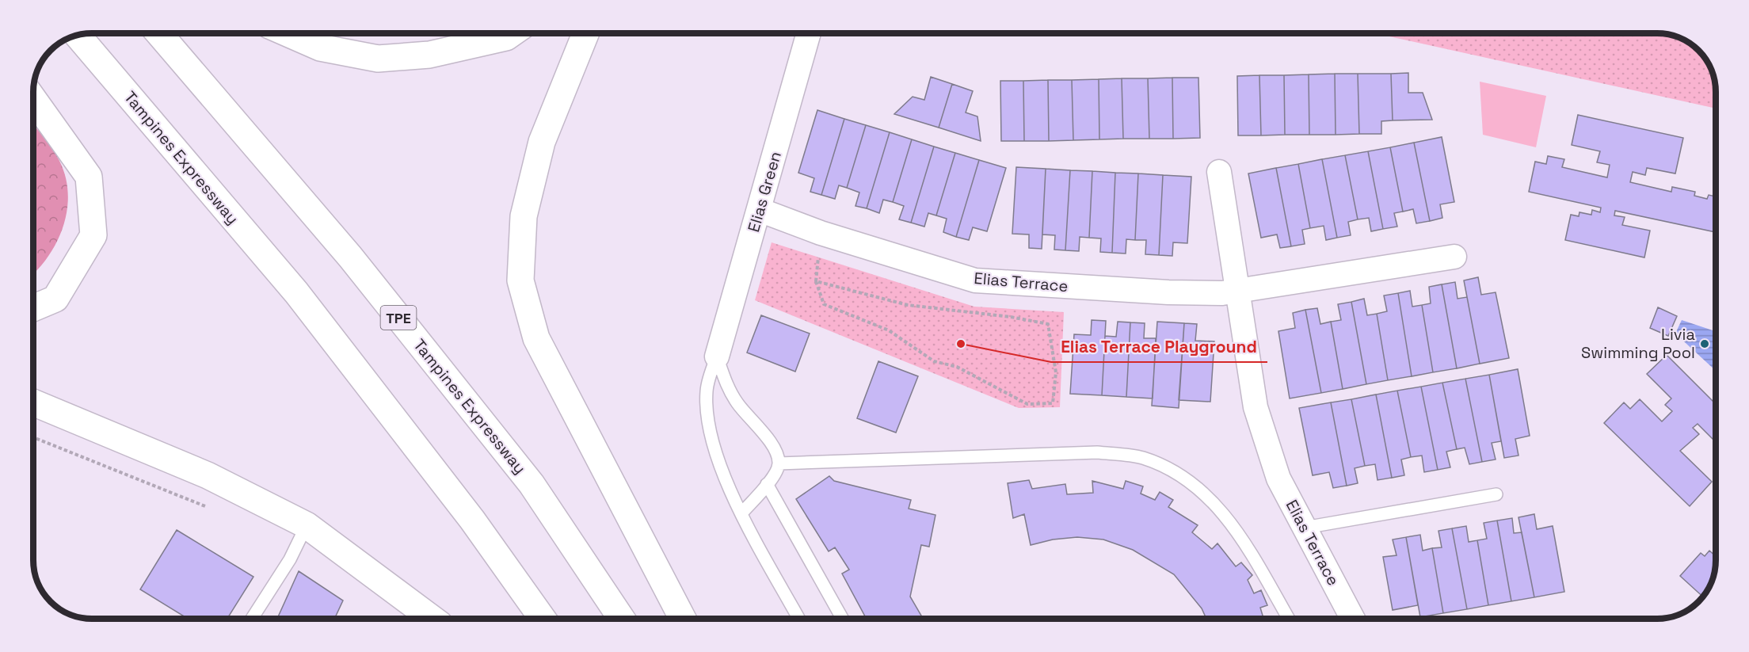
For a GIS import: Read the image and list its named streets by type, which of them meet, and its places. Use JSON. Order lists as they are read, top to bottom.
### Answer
{
  "streets": {
    "highway": ["Tampines Expressway", "TPE"],
    "street": ["Elias Green", "Elias Terrace"]
  },
  "crossings": [
    ["Elias Green", "Elias Terrace"]
  ],
  "places": ["Elias Terrace Playground", "Livia Swimming Pool"]
}
